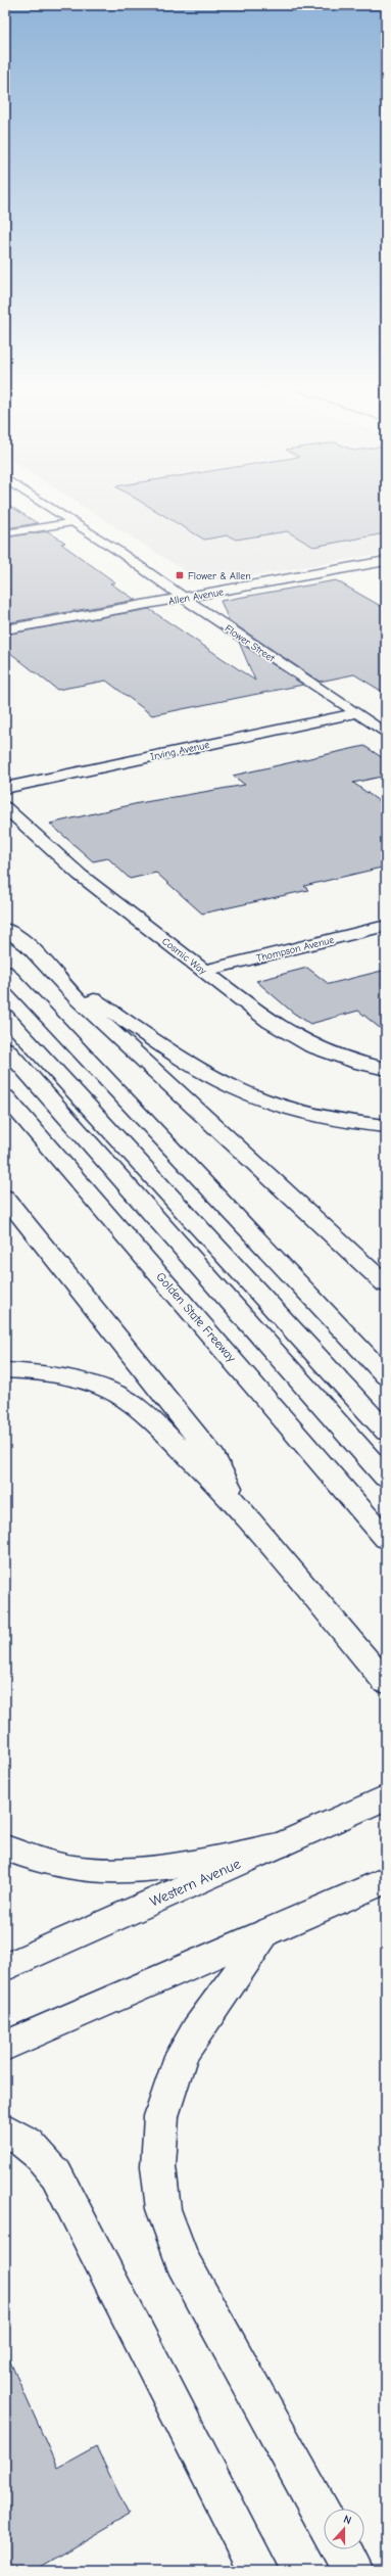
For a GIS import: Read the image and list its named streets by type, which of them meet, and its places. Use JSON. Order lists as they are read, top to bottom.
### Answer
{
  "streets": {
    "main road": [
      "Allen Avenue",
      "Flower Street",
      "Irving Avenue",
      "Thompson Avenue",
      "Cosmic Way",
      "Golden State Freeway",
      "Western Avenue"
    ]
  },
  "crossings": [
    ["Allen Avenue", "Flower Street"],
    ["Flower Street", "Irving Avenue"],
    ["Thompson Avenue", "Cosmic Way"]
  ],
  "places": {
    "transit": ["Flower & Allen"]
  },
  "north": "top"
}
